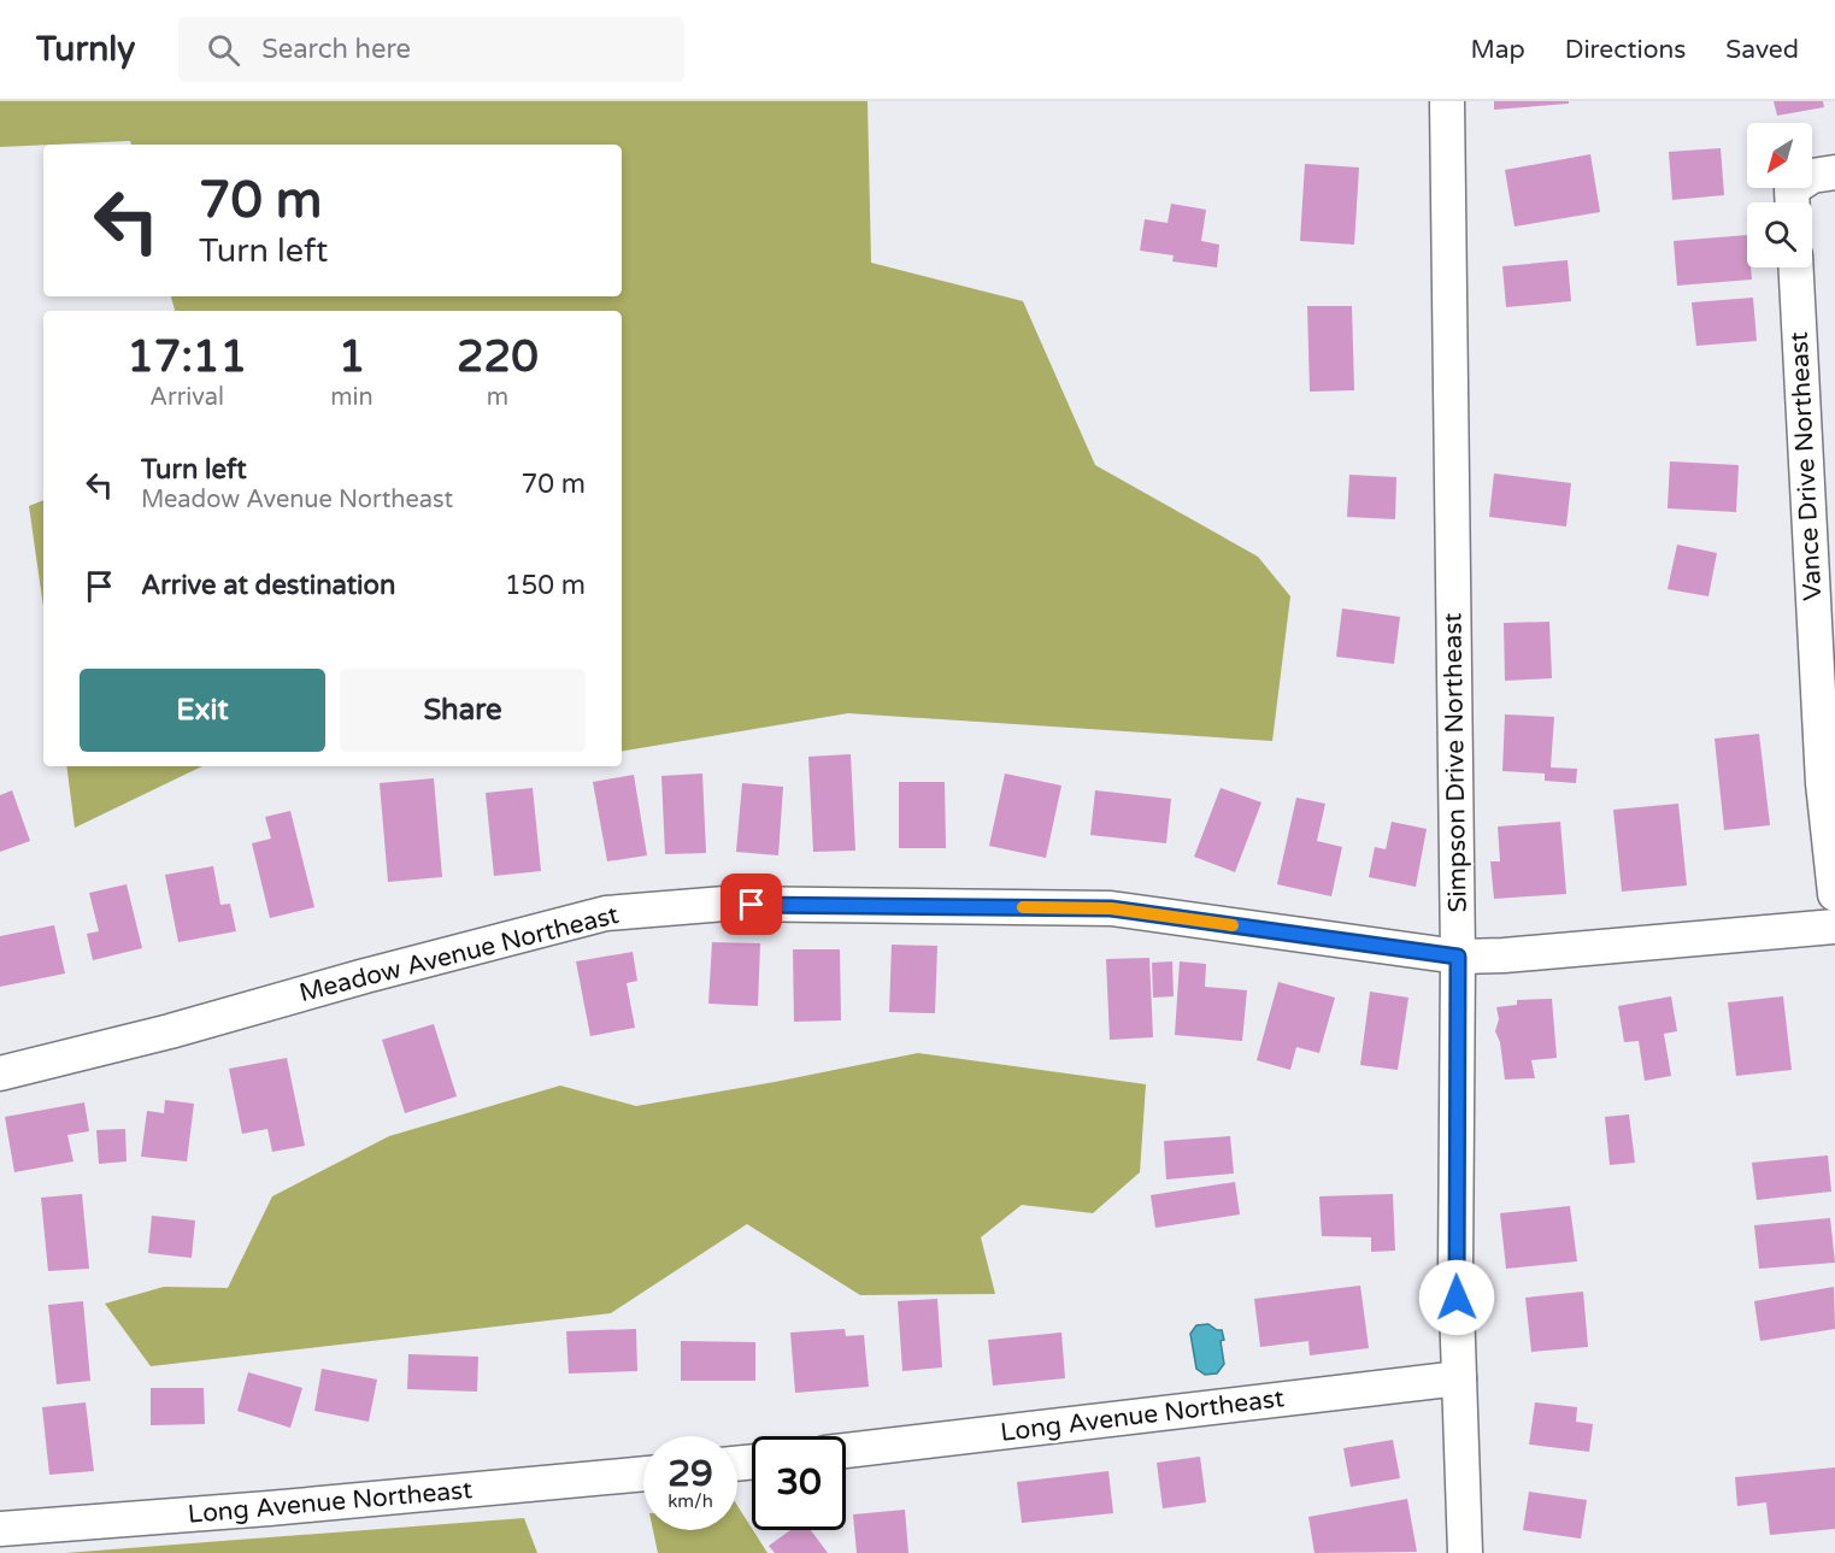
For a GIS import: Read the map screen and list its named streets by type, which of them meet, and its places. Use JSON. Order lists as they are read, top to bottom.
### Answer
{
  "streets": {
    "street": [
      "Vance Drive Northeast",
      "Simpson Drive Northeast",
      "Meadow Avenue Northeast",
      "Long Avenue Northeast"
    ]
  },
  "crossings": [
    ["Simpson Drive Northeast", "Meadow Avenue Northeast"],
    ["Simpson Drive Northeast", "Long Avenue Northeast"]
  ],
  "north": "bottom left",
  "page": {
    "header": "Turnly",
    "search": "Search here",
    "nav": ["Map", "Directions", "Saved"],
    "turn": ["70 m", "Turn left"],
    "eta": [
      "17:11",
      "Arrival",
      "1",
      "min",
      "220",
      "m"
    ],
    "list": [
      {
        "name": "Turn left",
        "note": "Meadow Avenue Northeast",
        "value": "70 m"
      },
      {
        "name": "Arrive at destination",
        "value": "150 m"
      }
    ],
    "buttons": ["Exit", "Share"],
    "speed": "29 km/h",
    "limit": "30"
  }
}
